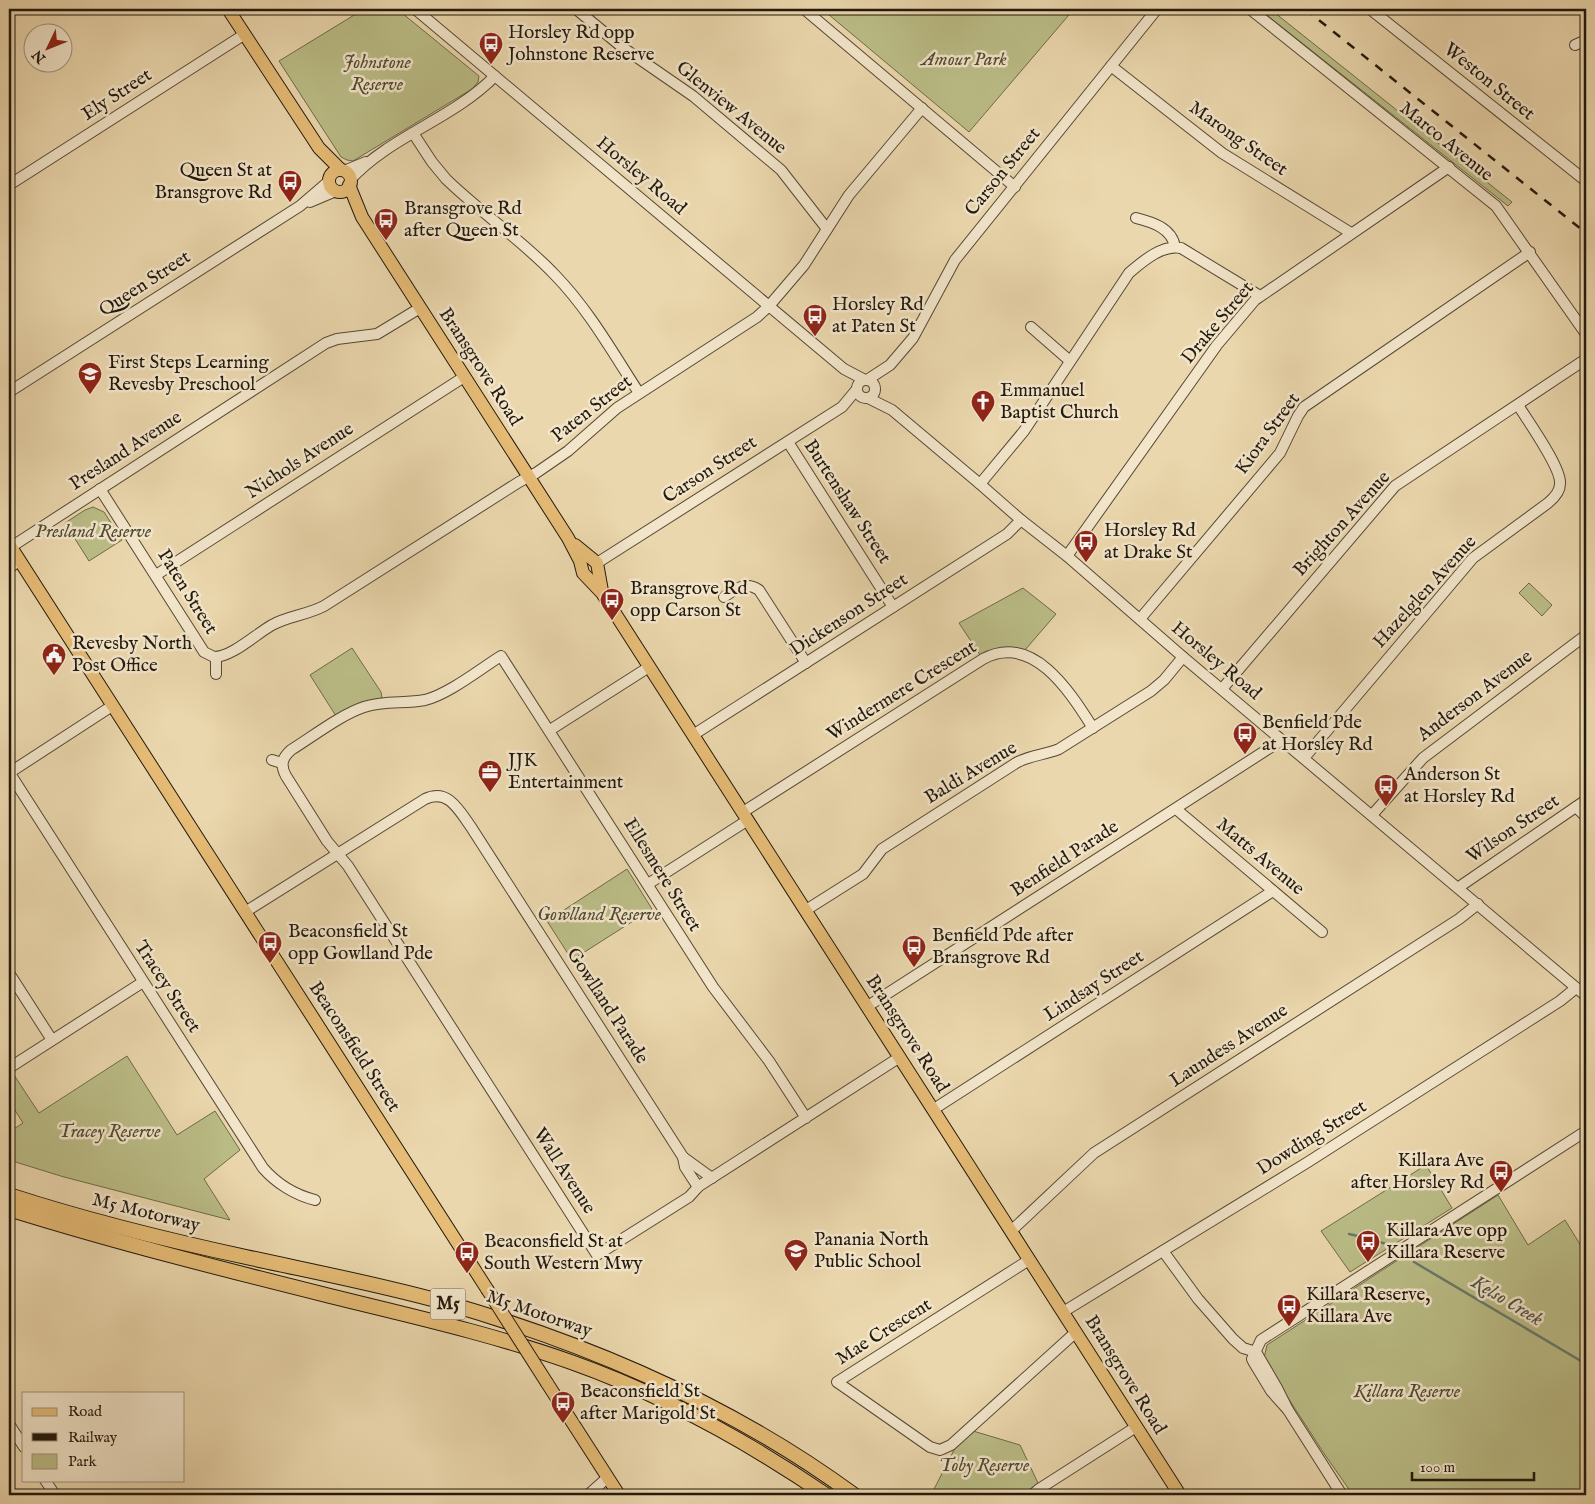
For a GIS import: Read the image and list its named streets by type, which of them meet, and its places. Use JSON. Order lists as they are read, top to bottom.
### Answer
{
  "streets": {
    "highway": ["M5 Motorway", "M5"],
    "main road": ["Bransgrove Road", "Beaconsfield Street"],
    "street": [
      "Weston Street",
      "Ely Street",
      "Glenview Avenue",
      "Marong Street",
      "Marco Avenue",
      "Carson Street",
      "Horsley Road",
      "Queen Street",
      "Drake Street",
      "Paten Street",
      "Kiora Street",
      "Presland Avenue",
      "Nichols Avenue",
      "Burtenshaw Street",
      "Brighton Avenue",
      "Hazelglen Avenue",
      "Dickenson Street",
      "Windermere Crescent",
      "Anderson Avenue",
      "Baldi Avenue",
      "Wilson Street",
      "Matts Avenue",
      "Benfield Parade",
      "Ellesmere Street",
      "Lindsay Street",
      "Tracey Street",
      "Gowlland Parade",
      "Laundess Avenue",
      "Dowding Street",
      "Wall Avenue",
      "Mae Crescent"
    ]
  },
  "crossings": [
    ["Ely Street", "Bransgrove Road"],
    ["Glenview Avenue", "Paten Street"],
    ["Marong Street", "Carson Street"],
    ["Marong Street", "Drake Street"],
    ["Marco Avenue", "Drake Street"],
    ["Marco Avenue", "Kiora Street"],
    ["Carson Street", "Horsley Road"],
    ["Carson Street", "Bransgrove Road"],
    ["Carson Street", "Burtenshaw Street"],
    ["Horsley Road", "Queen Street"],
    ["Horsley Road", "Drake Street"],
    ["Horsley Road", "Paten Street"],
    ["Horsley Road", "Kiora Street"],
    ["Horsley Road", "Brighton Avenue"],
    ["Horsley Road", "Hazelglen Avenue"],
    ["Horsley Road", "Dickenson Street"],
    ["Horsley Road", "Anderson Avenue"],
    ["Horsley Road", "Baldi Avenue"],
    ["Horsley Road", "Wilson Street"],
    ["Horsley Road", "Benfield Parade"],
    ["Horsley Road", "Laundess Avenue"],
    ["Horsley Road", "Dowding Street"],
    ["Queen Street", "Bransgrove Road"],
    ["Bransgrove Road", "Paten Street"],
    ["Bransgrove Road", "Presland Avenue"],
    ["Bransgrove Road", "Nichols Avenue"],
    ["Bransgrove Road", "Dickenson Street"],
    ["Bransgrove Road", "Windermere Crescent"],
    ["Bransgrove Road", "Baldi Avenue"],
    ["Bransgrove Road", "Benfield Parade"],
    ["Bransgrove Road", "Lindsay Street"],
    ["Bransgrove Road", "Laundess Avenue"],
    ["Bransgrove Road", "Dowding Street"],
    ["Bransgrove Road", "Wall Avenue"],
    ["Bransgrove Road", "Mae Crescent"],
    ["Paten Street", "Presland Avenue"],
    ["Paten Street", "Nichols Avenue"],
    ["Presland Avenue", "Beaconsfield Street"],
    ["Burtenshaw Street", "Dickenson Street"],
    ["Brighton Avenue", "Hazelglen Avenue"],
    ["Windermere Crescent", "Baldi Avenue"],
    ["Windermere Crescent", "Ellesmere Street"],
    ["Matts Avenue", "Benfield Parade"],
    ["Matts Avenue", "Lindsay Street"],
    ["Ellesmere Street", "Gowlland Parade"],
    ["Ellesmere Street", "Wall Avenue"],
    ["Gowlland Parade", "Beaconsfield Street"],
    ["Gowlland Parade", "Wall Avenue"]
  ],
  "water": ["Kelso Creek"],
  "parks": [
    "Amour Park",
    "Johnstone Reserve",
    "Presland Reserve",
    "Gowlland Reserve",
    "Tracey Reserve",
    "Killara Reserve",
    "Toby Reserve"
  ],
  "places": {
    "bus stop": [
      "Horsley Rd opp Johnstone Reserve",
      "Queen St at Bransgrove Rd",
      "Bransgrove Rd after Queen St",
      "Horsley Rd at Paten St",
      "Horsley Rd at Drake St",
      "Bransgrove Rd opp Carson St",
      "Benfield Pde at Horsley Rd",
      "Anderson St at Horsley Rd",
      "Beaconsfield St opp Gowlland Pde",
      "Benfield Pde after Bransgrove Rd",
      "Killara Ave after Horsley Rd",
      "Killara Ave opp Killara Reserve",
      "Beaconsfield St at South Western Mwy",
      "Killara Reserve, Killara Ave",
      "Beaconsfield St after Marigold St"
    ],
    "school or university": ["First Steps Learning Revesby Preschool", "Panania North Public School"],
    "church": ["Emmanuel Baptist Church"],
    "public building": ["Revesby North Post Office"],
    "office": ["JJK Entertainment"]
  },
  "legend": ["Road", "Railway", "Park"],
  "scale_bar": "100 m",
  "north": "bottom left"
}
